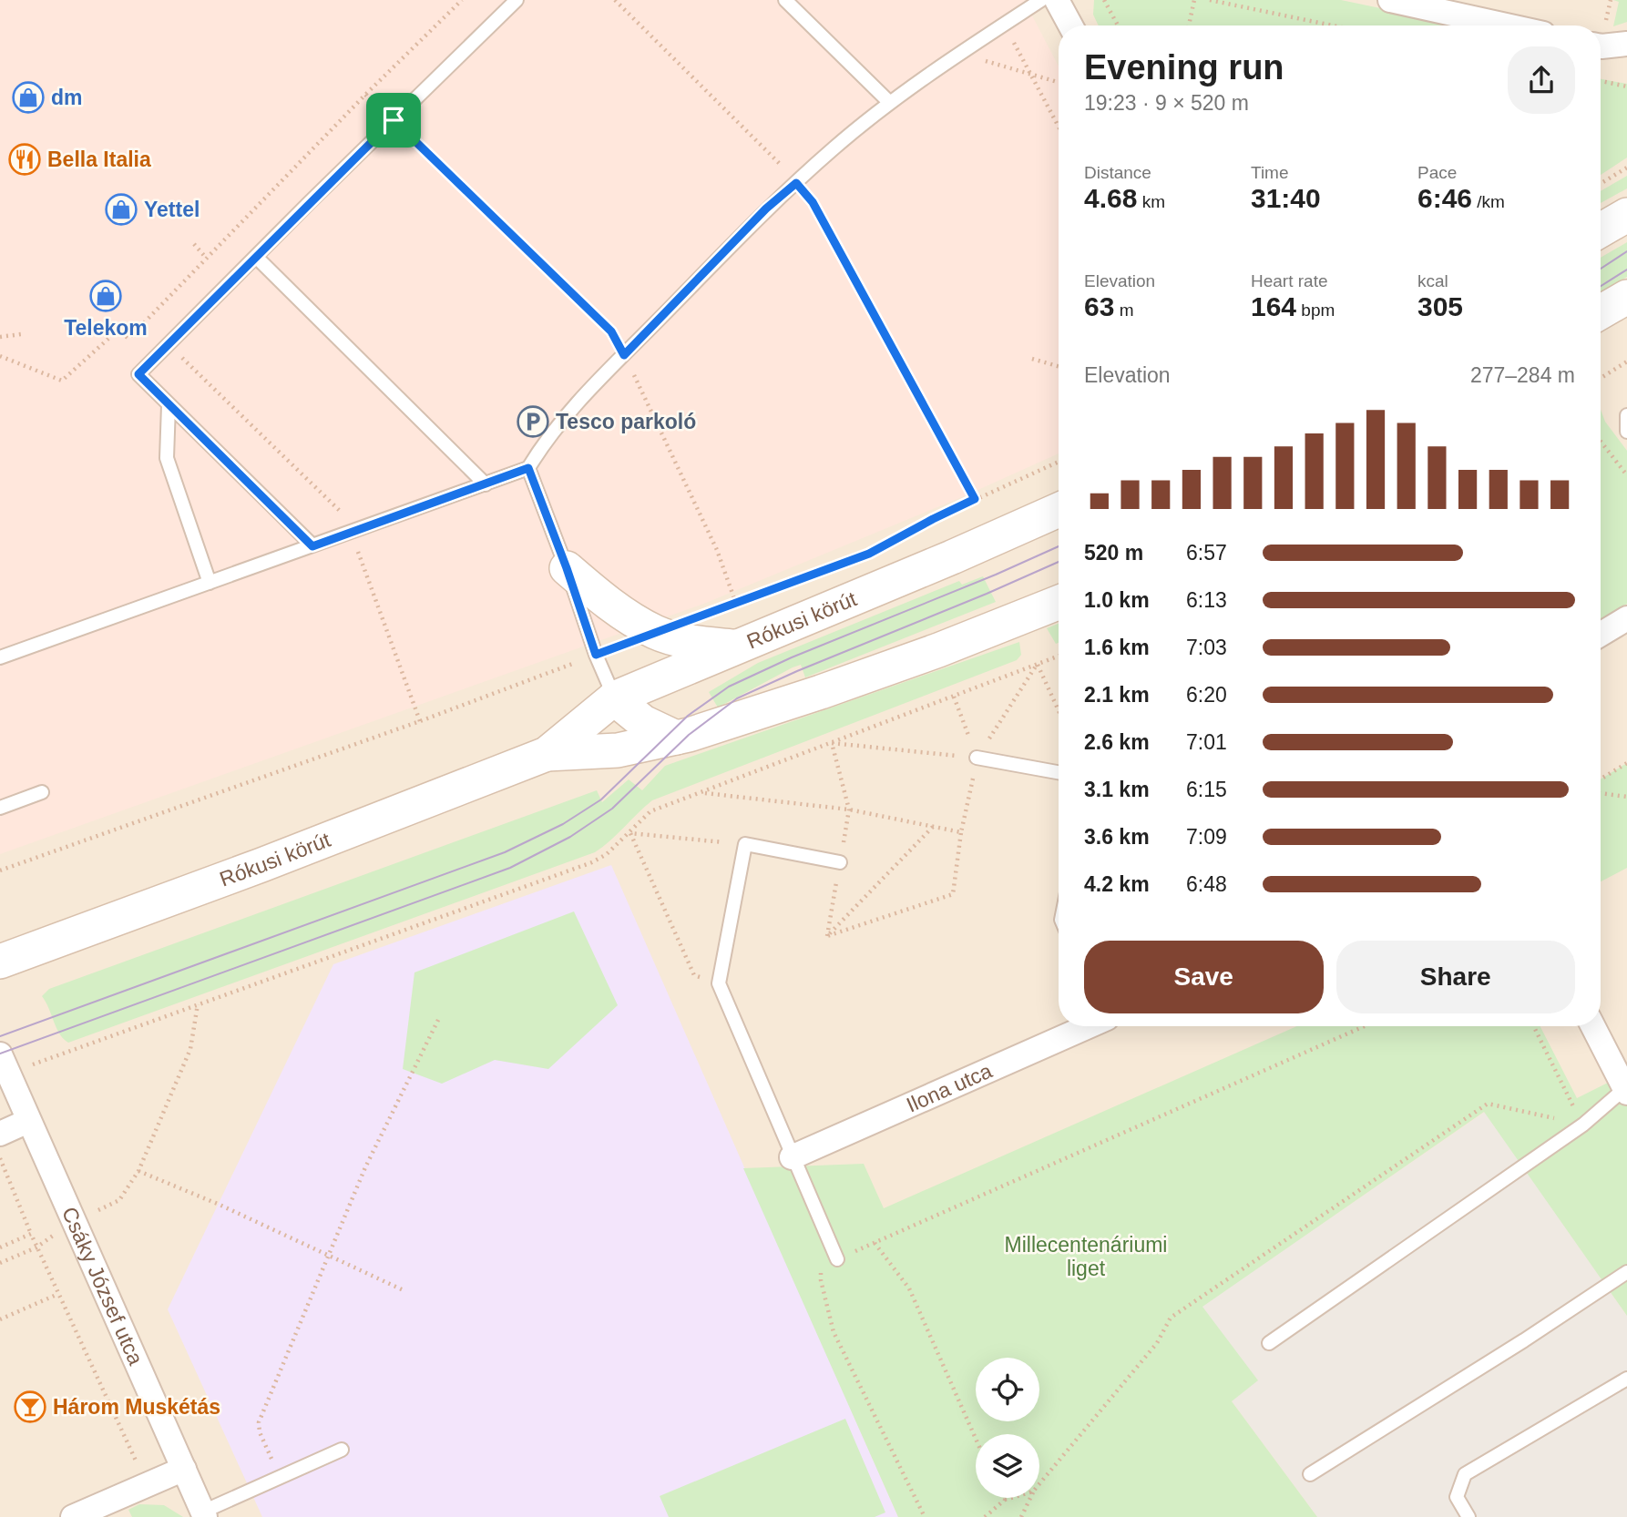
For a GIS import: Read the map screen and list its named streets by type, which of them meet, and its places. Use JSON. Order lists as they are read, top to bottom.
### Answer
{
  "streets": {
    "main road": ["Rókusi körút"],
    "street": ["Ilona utca", "Csáky József utca"]
  },
  "parks": ["Millecentenáriumi liget"],
  "places": {
    "shop": ["dm", "Yettel", "Telekom"],
    "restaurant": ["Bella Italia"],
    "parking": ["Tesco parkoló"],
    "bar": ["Három Muskétás"]
  },
  "page": {
    "heading": ["Evening run", "19:23 · 9 × 520 m"],
    "stats": [
      ["Distance", "4.68 km"],
      ["Time", "31:40"],
      ["Pace", "6:46 /km"],
      ["Elevation", "63 m"],
      ["Heart rate", "164 bpm"],
      ["kcal", "305"]
    ],
    "chart": ["Elevation", "277–284 m"],
    "list": [
      {
        "name": "520 m",
        "note": "6:57"
      },
      {
        "name": "1.0 km",
        "note": "6:13"
      },
      {
        "name": "1.6 km",
        "note": "7:03"
      },
      {
        "name": "2.1 km",
        "note": "6:20"
      },
      {
        "name": "2.6 km",
        "note": "7:01"
      },
      {
        "name": "3.1 km",
        "note": "6:15"
      },
      {
        "name": "3.6 km",
        "note": "7:09"
      },
      {
        "name": "4.2 km",
        "note": "6:48"
      }
    ],
    "buttons": ["Save", "Share"]
  }
}
